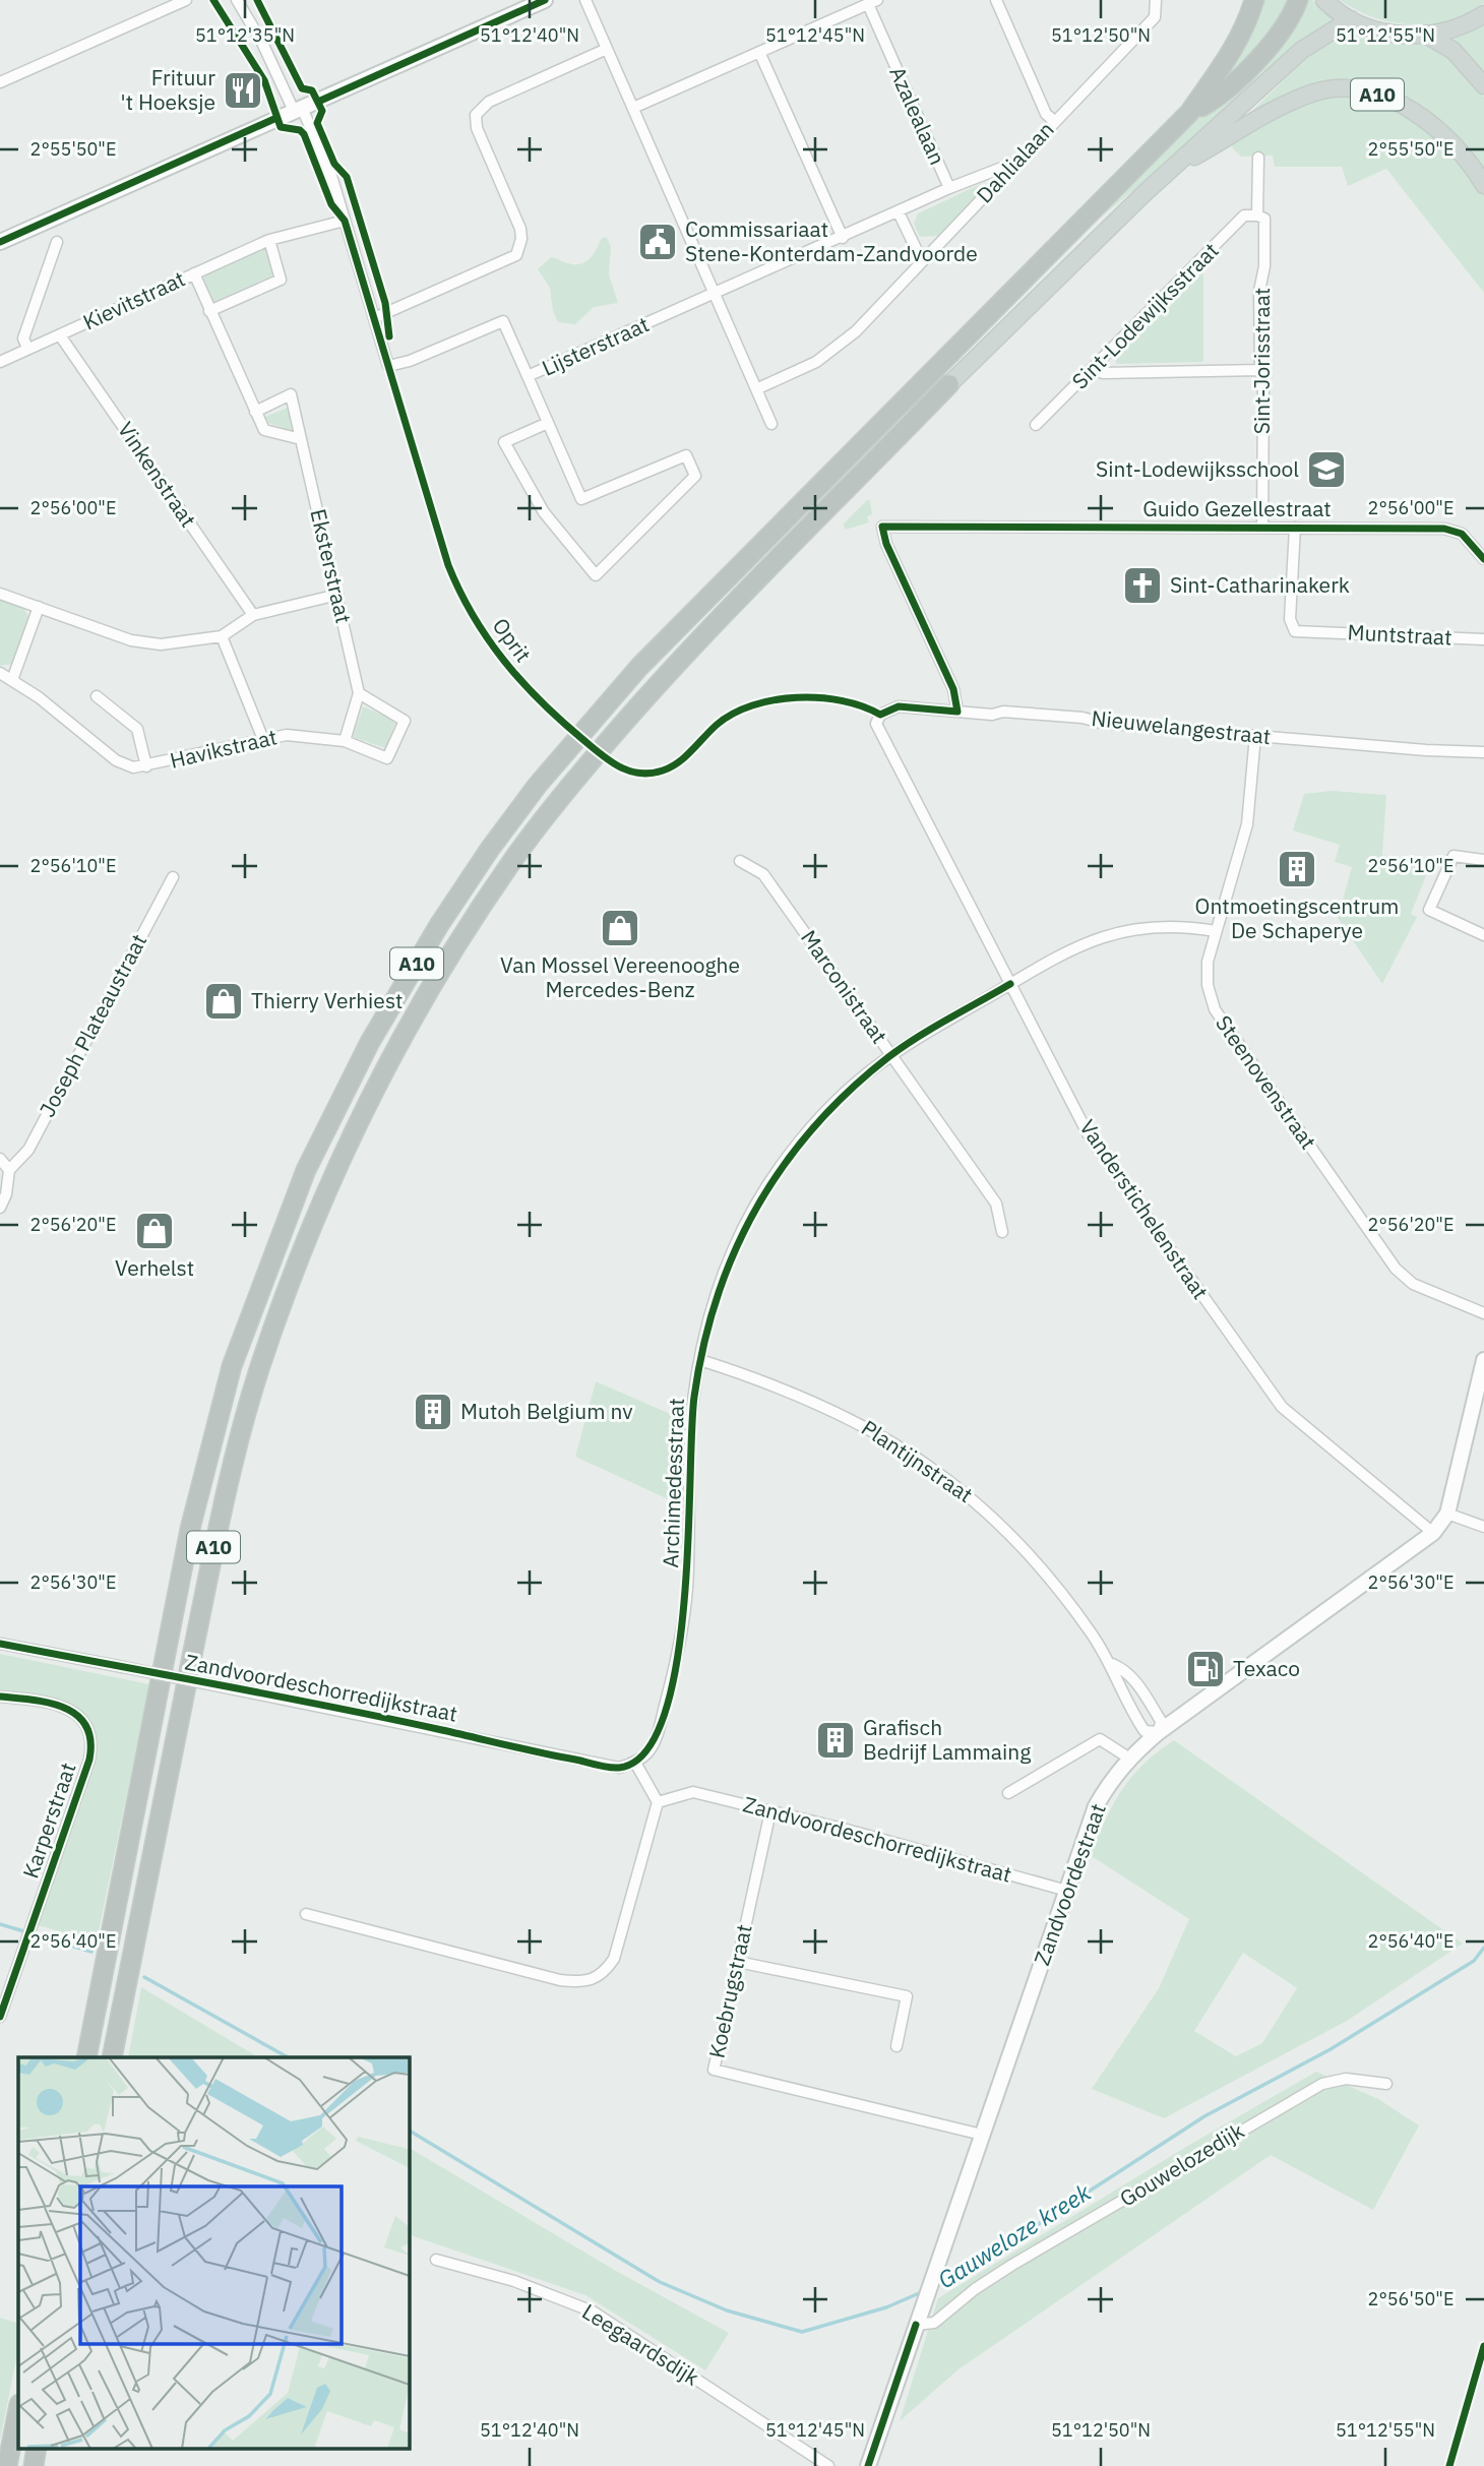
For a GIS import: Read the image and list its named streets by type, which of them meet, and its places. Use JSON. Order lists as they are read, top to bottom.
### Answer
{
  "streets": {
    "highway": ["A10"],
    "main road": ["Zandvoordestraat"],
    "street": [
      "Azalealaan",
      "Dahlialaan",
      "Kievitstraat",
      "Sint-Lodewijksstraat",
      "Lijsterstraat",
      "Sint-Jorisstraat",
      "Vinkenstraat",
      "Guido Gezellestraat",
      "Eksterstraat",
      "Muntstraat",
      "Nieuwelangestraat",
      "Havikstraat",
      "Marconistraat",
      "Joseph Plateaustraat",
      "Steenovenstraat",
      "Vanderstichelenstraat",
      "Plantijnstraat",
      "Archimedesstraat",
      "Zandvoordeschorredijkstraat",
      "Karperstraat",
      "Koebrugstraat",
      "Gouwelozedijk",
      "Leegaardsdijk"
    ],
    "cycle path": ["Oprit"]
  },
  "crossings": [
    ["Azalealaan", "Lijsterstraat"],
    ["Dahlialaan", "Lijsterstraat"],
    ["Kievitstraat", "Vinkenstraat"],
    ["Sint-Lodewijksstraat", "Sint-Jorisstraat"],
    ["Sint-Jorisstraat", "Guido Gezellestraat"],
    ["Guido Gezellestraat", "Muntstraat"],
    ["Guido Gezellestraat", "Nieuwelangestraat"],
    ["Eksterstraat", "Havikstraat"],
    ["Nieuwelangestraat", "Steenovenstraat"],
    ["Nieuwelangestraat", "Vanderstichelenstraat"],
    ["Marconistraat", "Archimedesstraat"],
    ["Steenovenstraat", "Archimedesstraat"],
    ["Vanderstichelenstraat", "Archimedesstraat"],
    ["Vanderstichelenstraat", "Zandvoordestraat"],
    ["Plantijnstraat", "Archimedesstraat"],
    ["Plantijnstraat", "Zandvoordestraat"],
    ["Archimedesstraat", "Zandvoordeschorredijkstraat"],
    ["Zandvoordeschorredijkstraat", "Zandvoordestraat"],
    ["Zandvoordeschorredijkstraat", "Koebrugstraat"],
    ["Zandvoordestraat", "Koebrugstraat"],
    ["Zandvoordestraat", "Gouwelozedijk"]
  ],
  "water": ["Gauweloze kreek"],
  "places": {
    "restaurant": ["Frituur 't Hoeksje"],
    "public building": ["Commissariaat Stene-Konterdam-Zandvoorde"],
    "school or university": ["Sint-Lodewijksschool"],
    "church": ["Sint-Catharinakerk"],
    "building": ["Ontmoetingscentrum De Schaperye", "Mutoh Belgium nv", "Grafisch Bedrijf Lammaing"],
    "shop": ["Van Mossel Vereenooghe Mercedes-Benz", "Thierry Verhiest", "Verhelst"],
    "fuel station": ["Texaco"]
  },
  "coordinates": [
    "51°12'35\"N",
    "51°12'40\"N",
    "51°12'45\"N",
    "51°12'50\"N",
    "51°12'55\"N",
    "2°55'50\"E",
    "2°56'00\"E",
    "2°56'10\"E",
    "2°56'20\"E",
    "2°56'30\"E",
    "2°56'40\"E",
    "2°56'50\"E"
  ]
}
